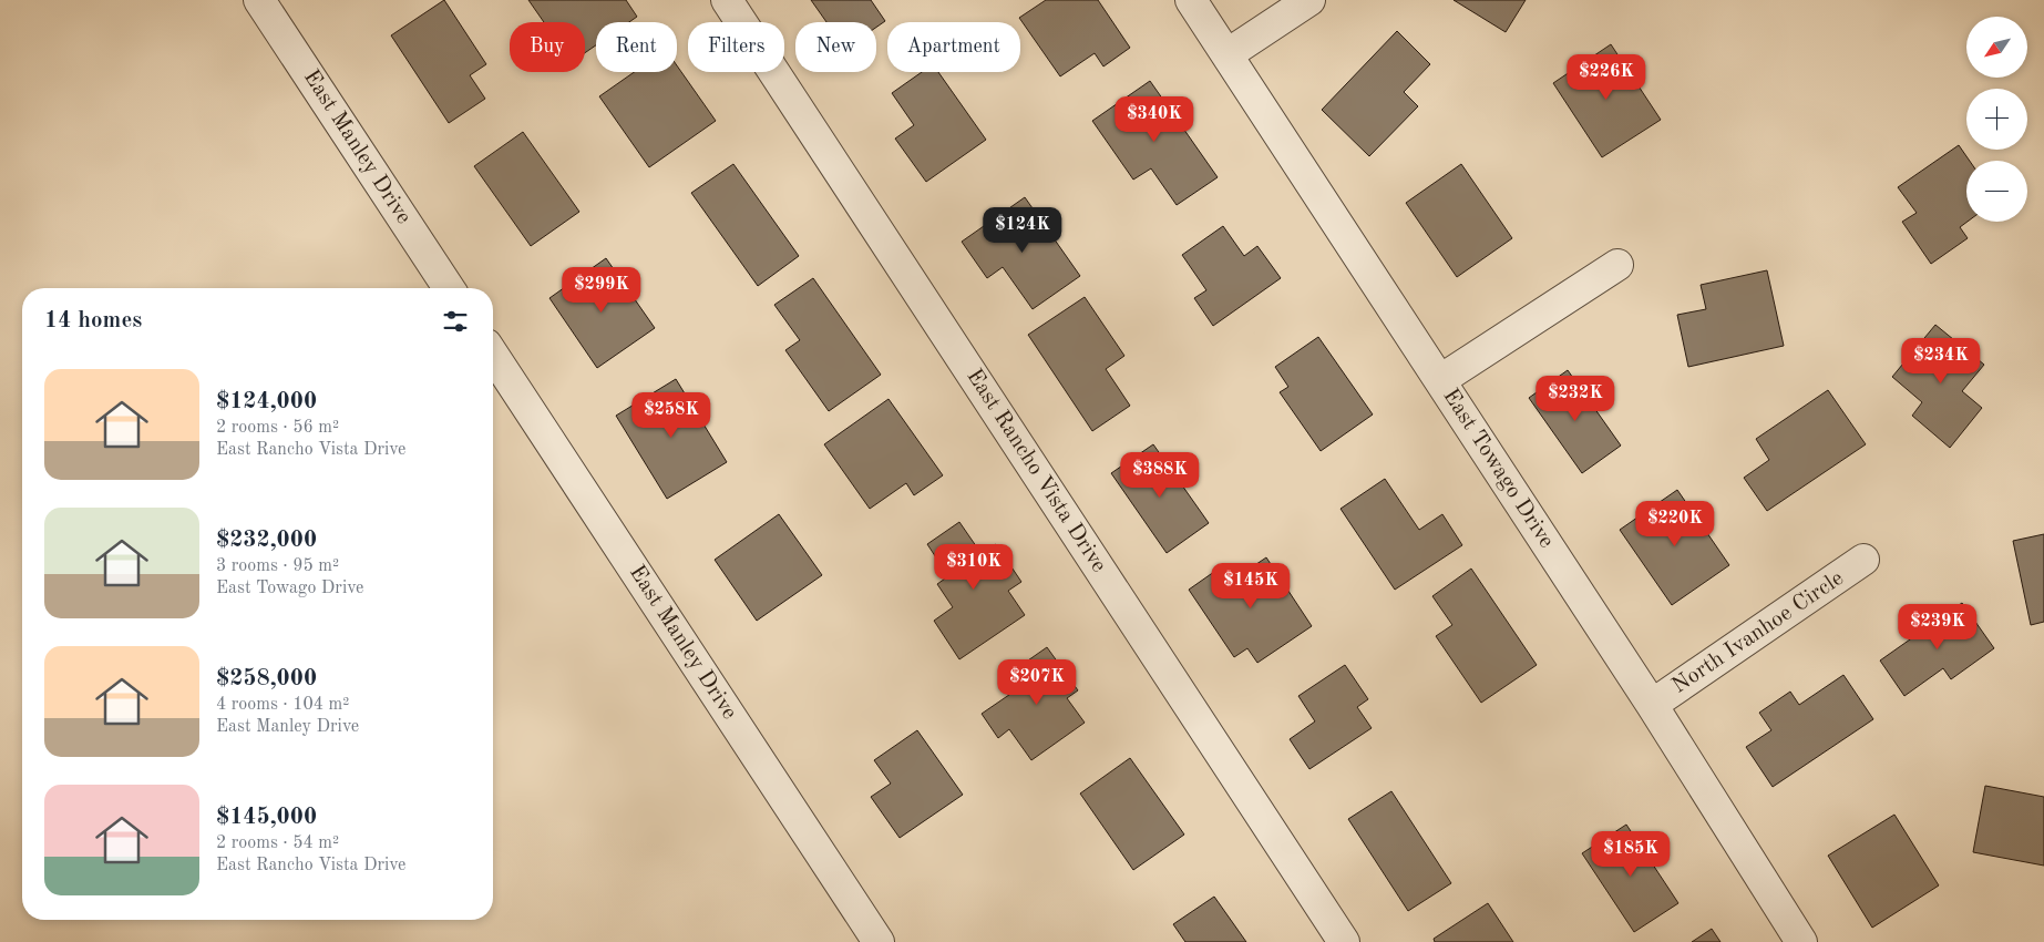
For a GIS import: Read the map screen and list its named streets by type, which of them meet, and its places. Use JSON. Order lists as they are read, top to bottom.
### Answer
{
  "streets": {
    "street": [
      "East Manley Drive",
      "East Towago Drive",
      "East Rancho Vista Drive",
      "North Ivanhoe Circle"
    ]
  },
  "crossings": [
    ["East Towago Drive", "North Ivanhoe Circle"]
  ],
  "north": "bottom left",
  "page": {
    "map_buttons": ["+", "−"],
    "chip": [
      "Buy",
      "Rent",
      "Filters",
      "New",
      "Apartment"
    ],
    "price": [
      "$226K",
      "$340K",
      "$124K",
      "$299K",
      "$234K",
      "$232K",
      "$258K",
      "$388K",
      "$220K",
      "$310K",
      "$145K",
      "$239K",
      "$207K",
      "$185K"
    ],
    "heading": "14 homes",
    "list": [
      {
        "name": "$124,000",
        "note": "2 rooms · 56 m² · East Rancho Vista Drive"
      },
      {
        "name": "$232,000",
        "note": "3 rooms · 95 m² · East Towago Drive"
      },
      {
        "name": "$258,000",
        "note": "4 rooms · 104 m² · East Manley Drive"
      },
      {
        "name": "$145,000",
        "note": "2 rooms · 54 m² · East Rancho Vista Drive"
      }
    ]
  }
}
